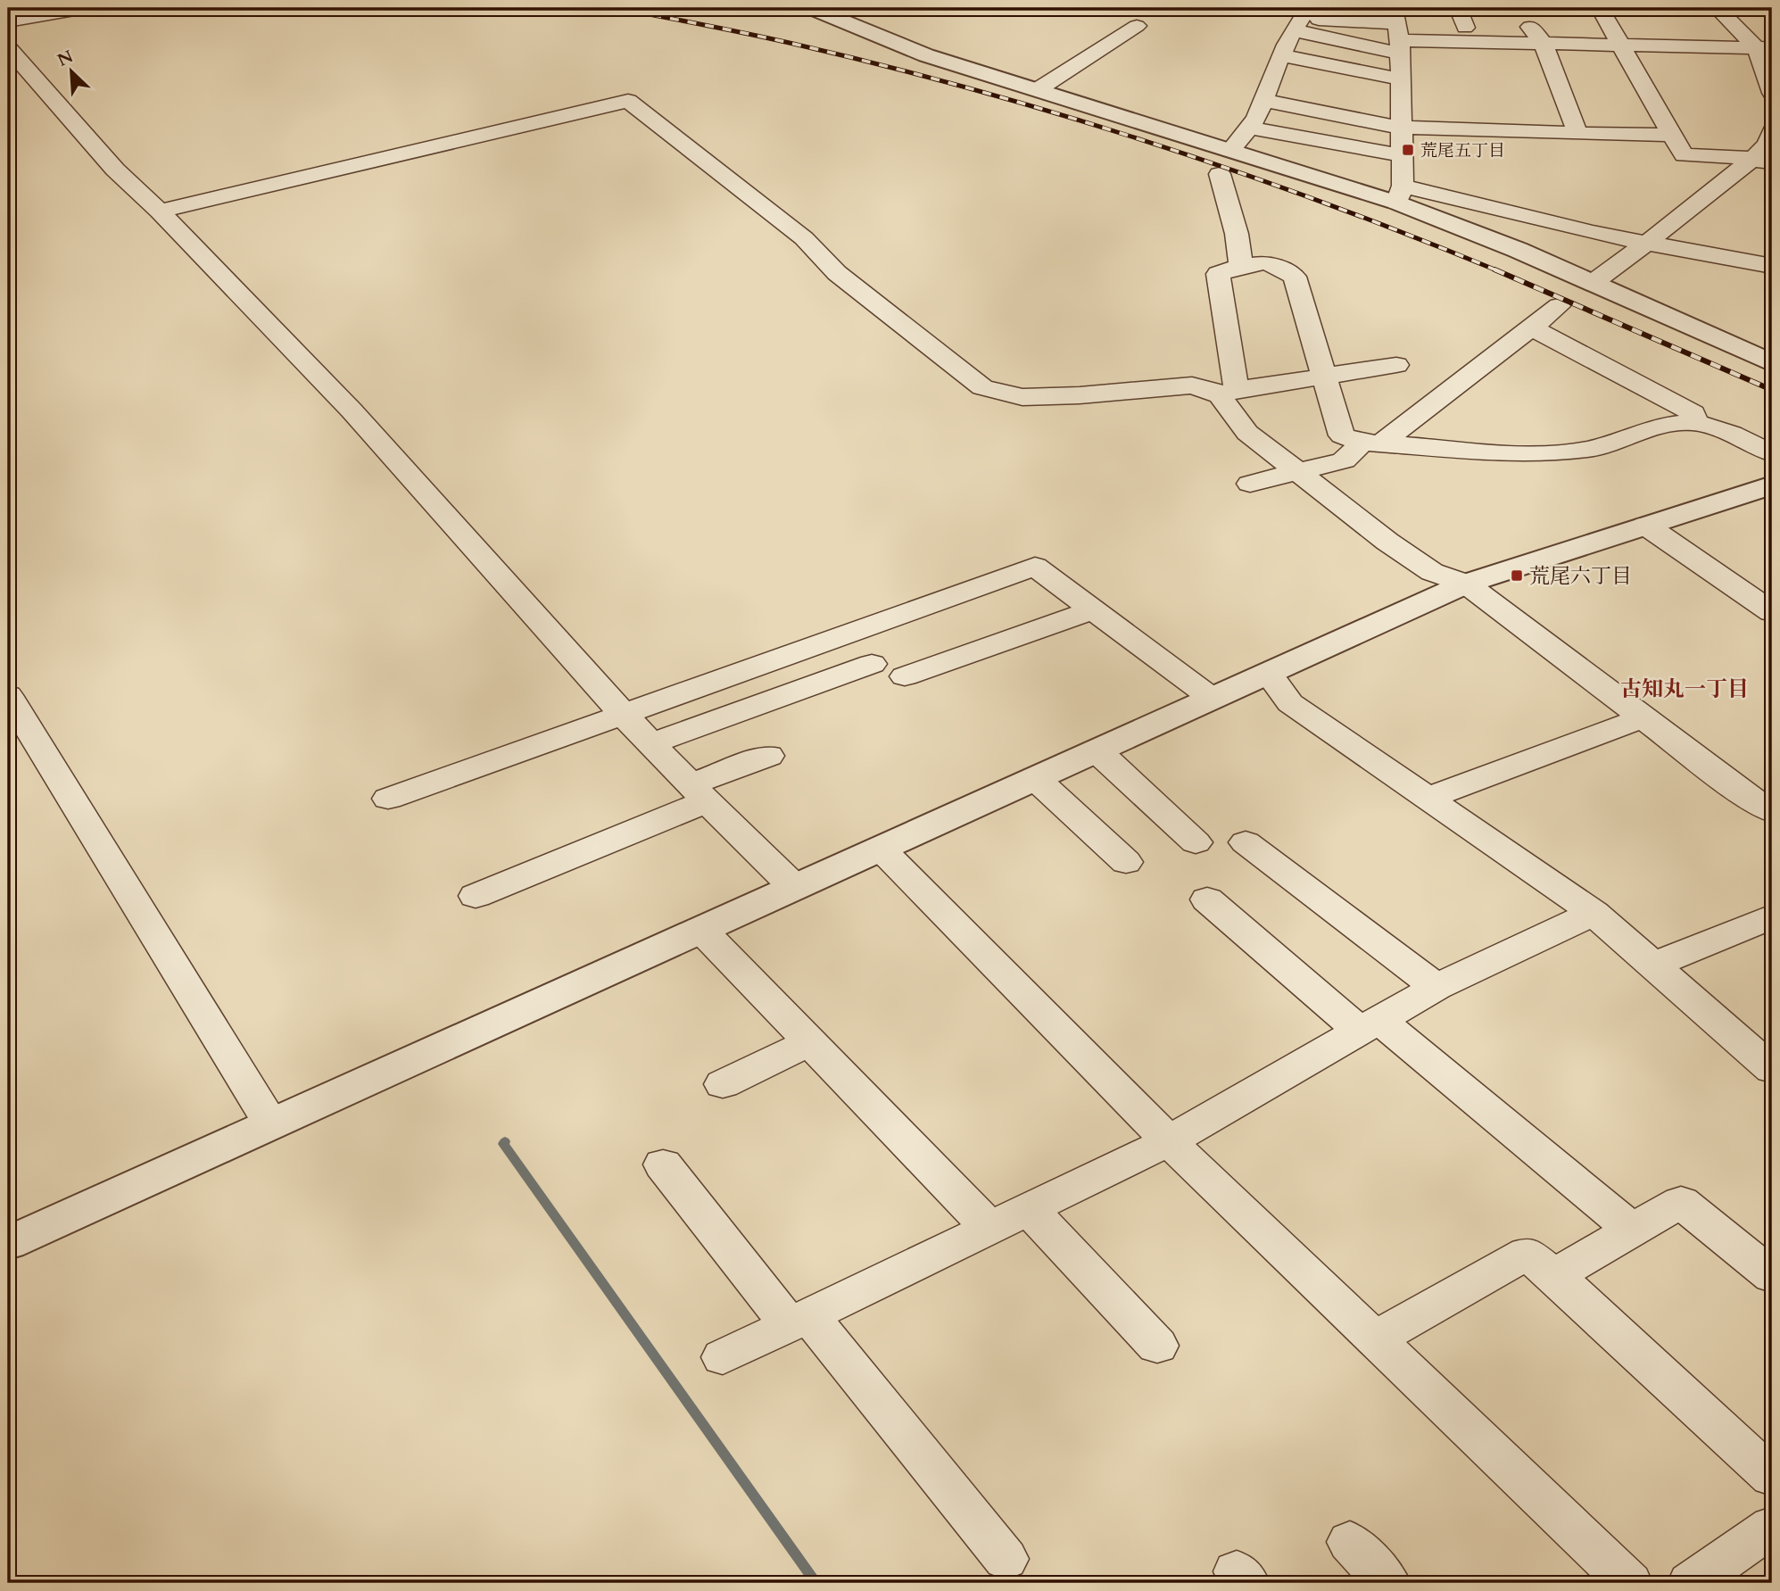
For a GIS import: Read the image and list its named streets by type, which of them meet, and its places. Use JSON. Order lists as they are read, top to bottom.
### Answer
{
  "districts": ["古知丸一丁目"],
  "places": {
    "transit": ["荒尾五丁目", "荒尾六丁目"]
  },
  "north": "top left"
}
